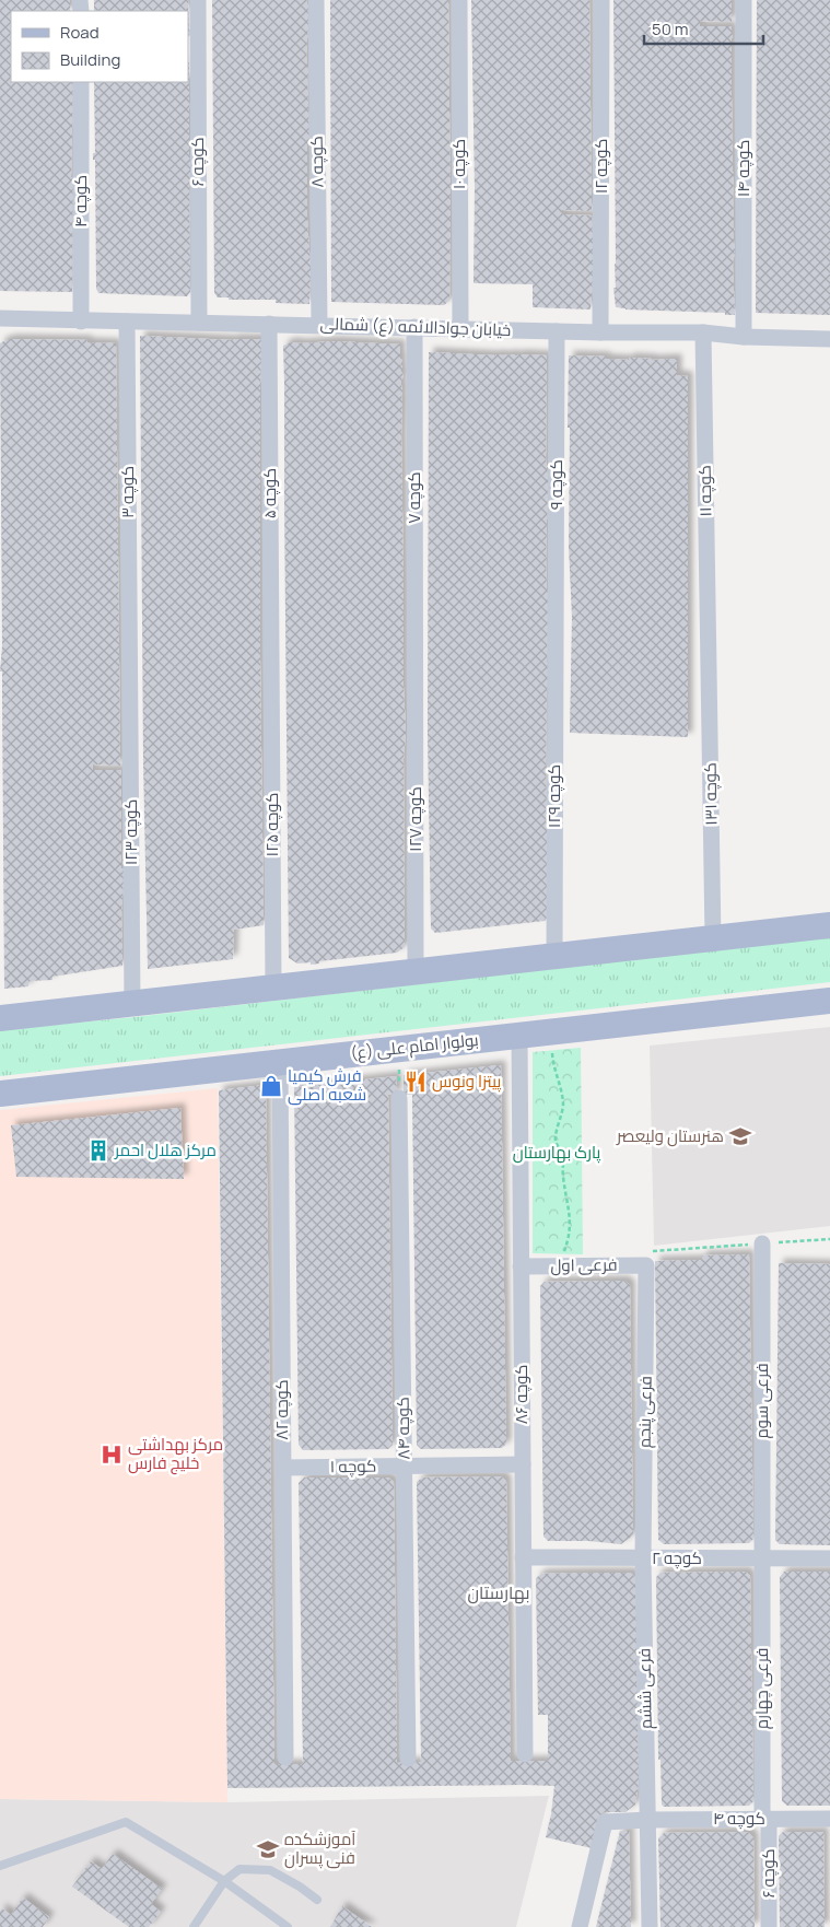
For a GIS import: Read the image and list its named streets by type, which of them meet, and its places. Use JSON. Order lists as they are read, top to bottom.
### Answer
{
  "streets": {
    "main road": ["بولوار امام علی (ع)"],
    "street": [
      "کوچه ۶",
      "کوچه ۸",
      "کوچه ۱۰",
      "کوچه ۱۲",
      "کوچه ۱۴",
      "کوچه ۴",
      "خیابان جوادالائمه (ع) شمالی",
      "کوچه ۹",
      "کوچه ۱۱",
      "کوچه ۳",
      "کوچه ۵",
      "کوچه ۷",
      "کوچه ۱۳۱",
      "کوچه ۱۲۹",
      "کوچه ۱۲۷",
      "کوچه ۱۲۵",
      "کوچه ۱۲۳",
      "فرعی اول",
      "کوچه ۸۶",
      "فرعی سوم",
      "کوچه ۸۲",
      "فرعی پنجم",
      "کوچه ۸۴",
      "کوچه ۱",
      "کوچه ۲",
      "فرعی ششم",
      "فرعی چهارم"
    ]
  },
  "crossings": [
    ["کوچه ۶", "کوچه ۴"],
    ["کوچه ۶", "خیابان جوادالائمه (ع) شمالی"],
    ["کوچه ۶", "فرعی چهارم"],
    ["کوچه ۸", "خیابان جوادالائمه (ع) شمالی"],
    ["کوچه ۱۰", "خیابان جوادالائمه (ع) شمالی"],
    ["کوچه ۱۲", "خیابان جوادالائمه (ع) شمالی"],
    ["کوچه ۱۴", "خیابان جوادالائمه (ع) شمالی"],
    ["کوچه ۴", "خیابان جوادالائمه (ع) شمالی"],
    ["کوچه ۴", "فرعی ششم"],
    ["کوچه ۴", "فرعی چهارم"],
    ["خیابان جوادالائمه (ع) شمالی", "کوچه ۹"],
    ["خیابان جوادالائمه (ع) شمالی", "کوچه ۱۱"],
    ["خیابان جوادالائمه (ع) شمالی", "کوچه ۳"],
    ["خیابان جوادالائمه (ع) شمالی", "کوچه ۵"],
    ["خیابان جوادالائمه (ع) شمالی", "کوچه ۷"],
    ["کوچه ۹", "کوچه ۱۲۹"],
    ["کوچه ۱۱", "کوچه ۱۳۱"],
    ["کوچه ۳", "کوچه ۱۲۳"],
    ["کوچه ۵", "کوچه ۱۲۵"],
    ["کوچه ۷", "کوچه ۱۲۷"],
    ["بولوار امام علی (ع)", "کوچه ۸۶"],
    ["بولوار امام علی (ع)", "کوچه ۸۲"],
    ["فرعی اول", "کوچه ۸۶"],
    ["فرعی اول", "فرعی پنجم"],
    ["کوچه ۸۶", "کوچه ۱"],
    ["کوچه ۸۶", "کوچه ۲"],
    ["فرعی سوم", "کوچه ۲"],
    ["فرعی سوم", "فرعی چهارم"],
    ["کوچه ۸۲", "کوچه ۱"],
    ["فرعی پنجم", "کوچه ۲"],
    ["فرعی پنجم", "فرعی ششم"],
    ["کوچه ۸۴", "کوچه ۱"],
    ["کوچه ۲", "فرعی ششم"],
    ["کوچه ۲", "فرعی چهارم"]
  ],
  "districts": ["بهارستان"],
  "parks": ["پارک بهارستان"],
  "places": {
    "restaurant": ["پیتزا ونوس"],
    "shop": ["فرش کیمیا شعبه اصلی"],
    "school or university": ["هنرستان ولیعصر", "آموزشکده فنی پسران"],
    "building": ["مرکز هلال احمر"],
    "hospital": ["مرکز بهداشتی خلیج فارس"]
  },
  "legend": ["Road", "Building"],
  "scale_bar": "50 m"
}
